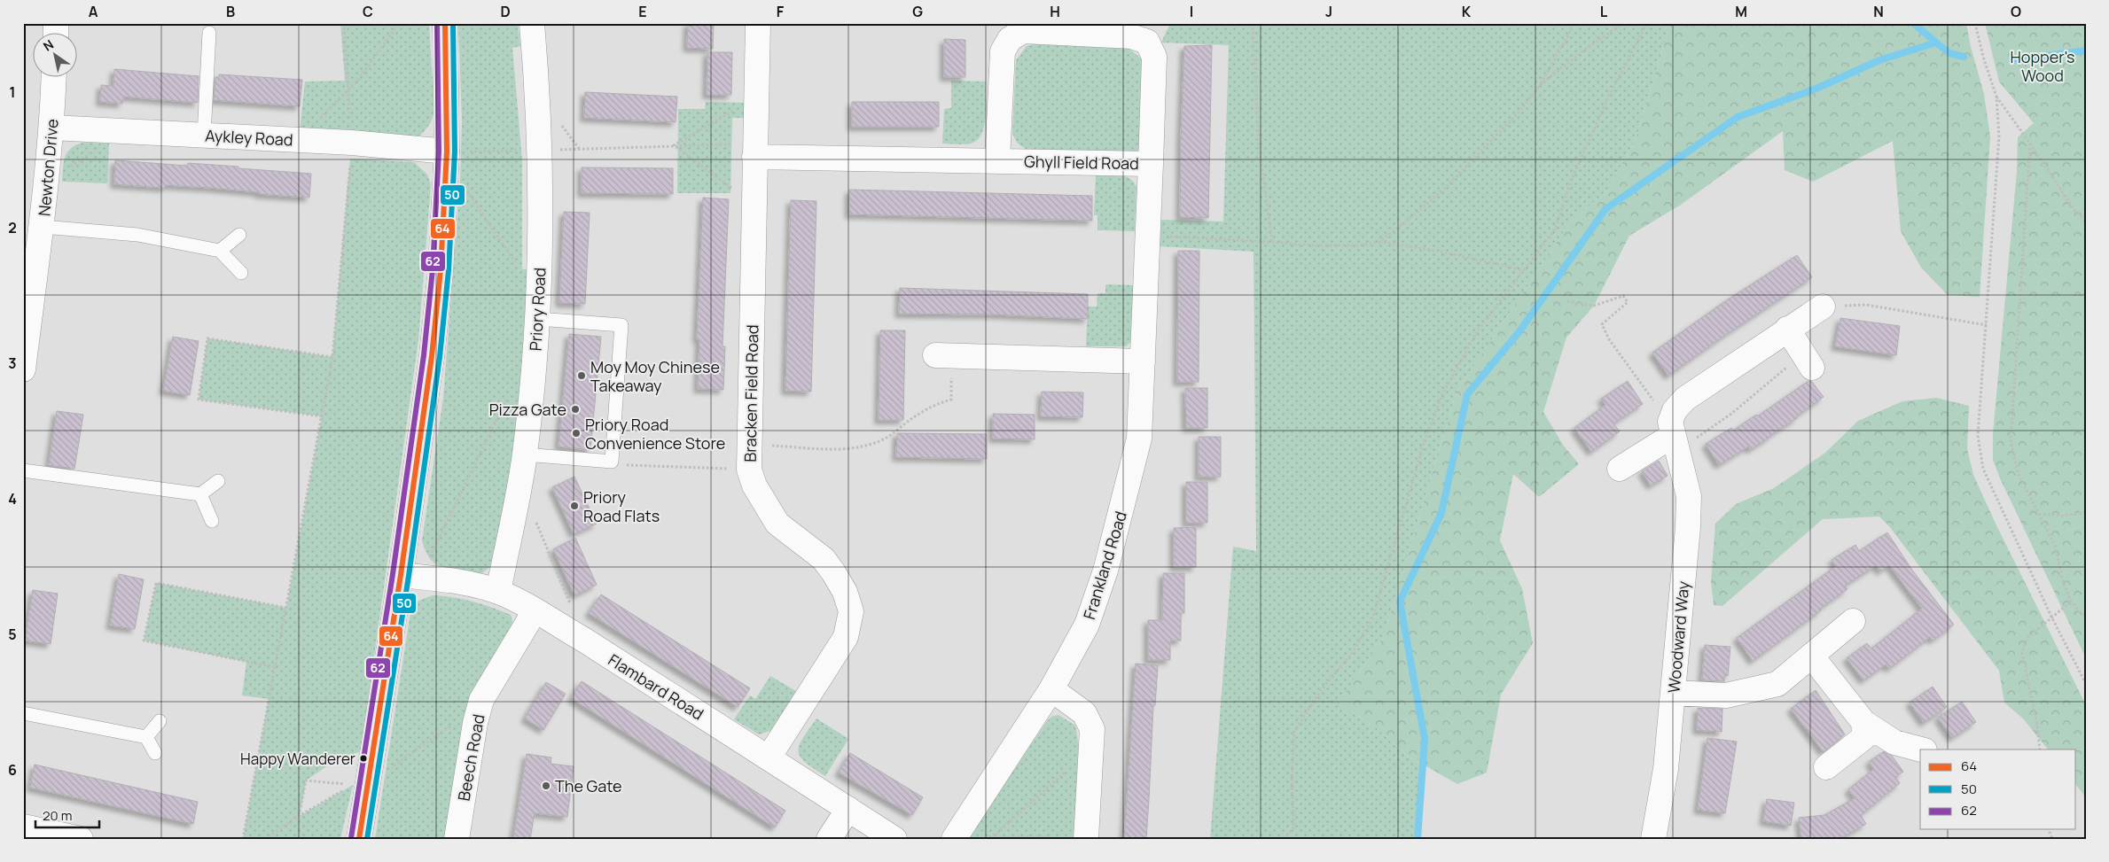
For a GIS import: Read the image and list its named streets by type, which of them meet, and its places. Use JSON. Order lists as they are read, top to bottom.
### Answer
{
  "streets": {
    "street": [
      "Aykley Road",
      "Ghyll Field Road",
      "Newton Drive",
      "Priory Road",
      "Bracken Field Road",
      "Frankland Road",
      "Woodward Way",
      "Flambard Road",
      "Beech Road"
    ]
  },
  "crossings": [
    ["Aykley Road", "Newton Drive"],
    ["Ghyll Field Road", "Bracken Field Road"],
    ["Ghyll Field Road", "Frankland Road"],
    ["Priory Road", "Flambard Road"],
    ["Bracken Field Road", "Flambard Road"],
    ["Flambard Road", "Beech Road"]
  ],
  "parks": ["Hopper's Wood"],
  "places": [
    "Moy Moy Chinese Takeaway",
    "Pizza Gate",
    "Priory Road Convenience Store",
    "Priory Road Flats",
    "Happy Wanderer",
    "The Gate"
  ],
  "lines": ["transit line 64", "transit line 50", "transit line 62"],
  "legend": ["64", "50", "62"],
  "scale_bar": "20 m",
  "north": "top left",
  "grid": {
    "columns": [
      "A",
      "B",
      "C",
      "D",
      "E",
      "F",
      "G",
      "H",
      "I",
      "J",
      "K",
      "L",
      "M",
      "N",
      "O"
    ],
    "rows": [
      "1",
      "2",
      "3",
      "4",
      "5",
      "6"
    ]
  }
}
